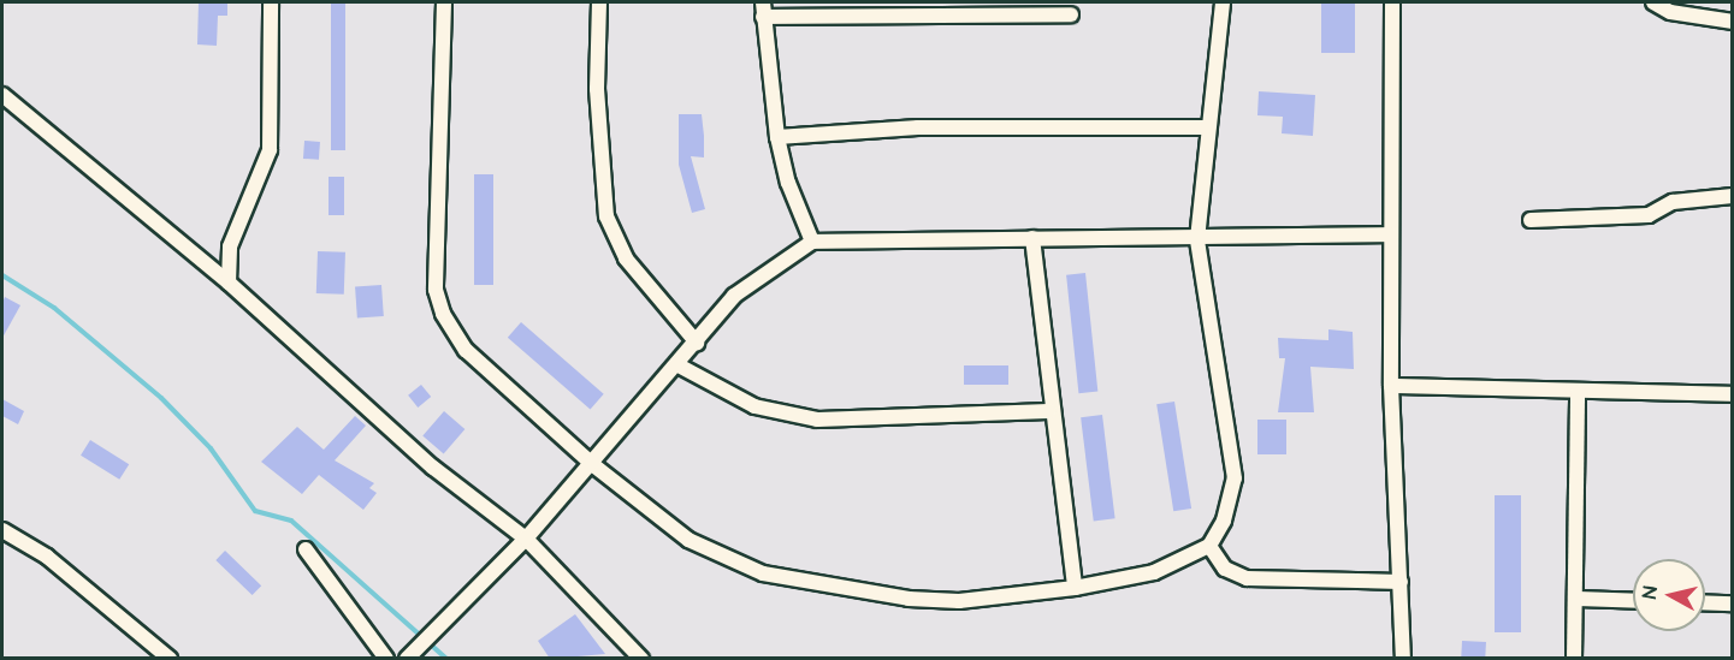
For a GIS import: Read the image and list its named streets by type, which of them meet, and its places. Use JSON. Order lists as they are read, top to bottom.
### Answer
{
  "north": "left"
}
